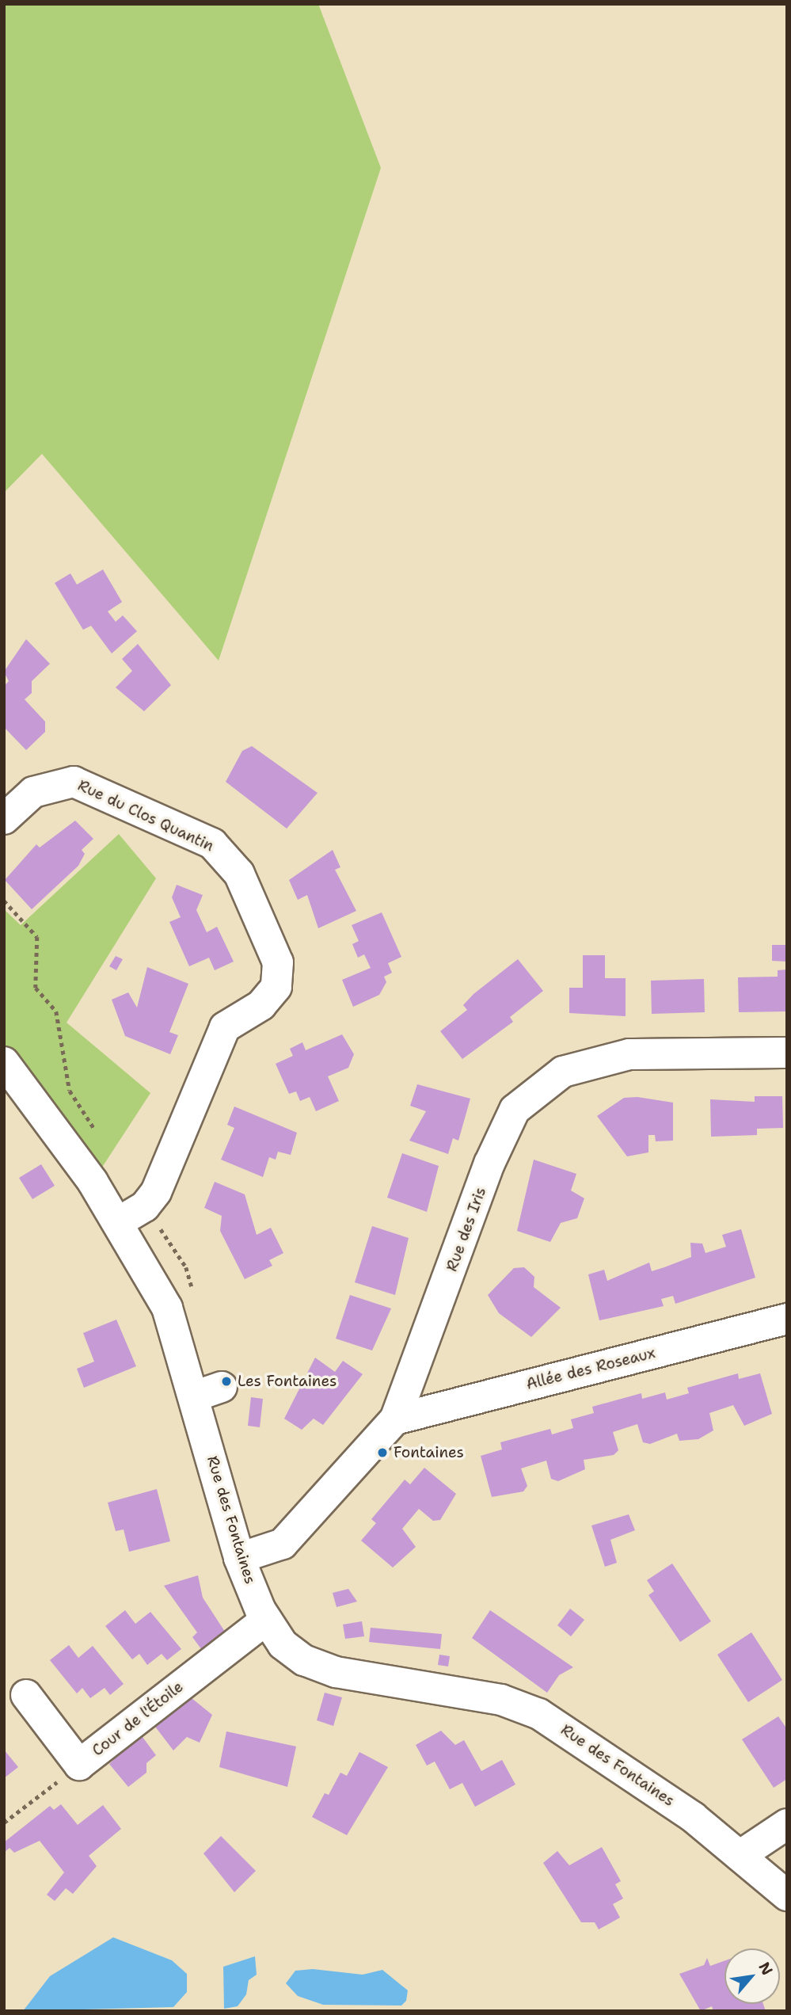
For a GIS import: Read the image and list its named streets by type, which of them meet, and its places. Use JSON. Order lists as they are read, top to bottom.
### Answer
{
  "streets": {
    "street": [
      "Rue du Clos Quantin",
      "Rue des Iris",
      "Allée des Roseaux",
      "Rue des Fontaines",
      "Cour de l'Étoile"
    ]
  },
  "crossings": [
    ["Rue du Clos Quantin", "Rue des Fontaines"],
    ["Rue des Iris", "Allée des Roseaux"],
    ["Rue des Iris", "Rue des Fontaines"],
    ["Rue des Fontaines", "Cour de l'Étoile"]
  ],
  "places": ["Les Fontaines", "Fontaines"],
  "north": "top right"
}
